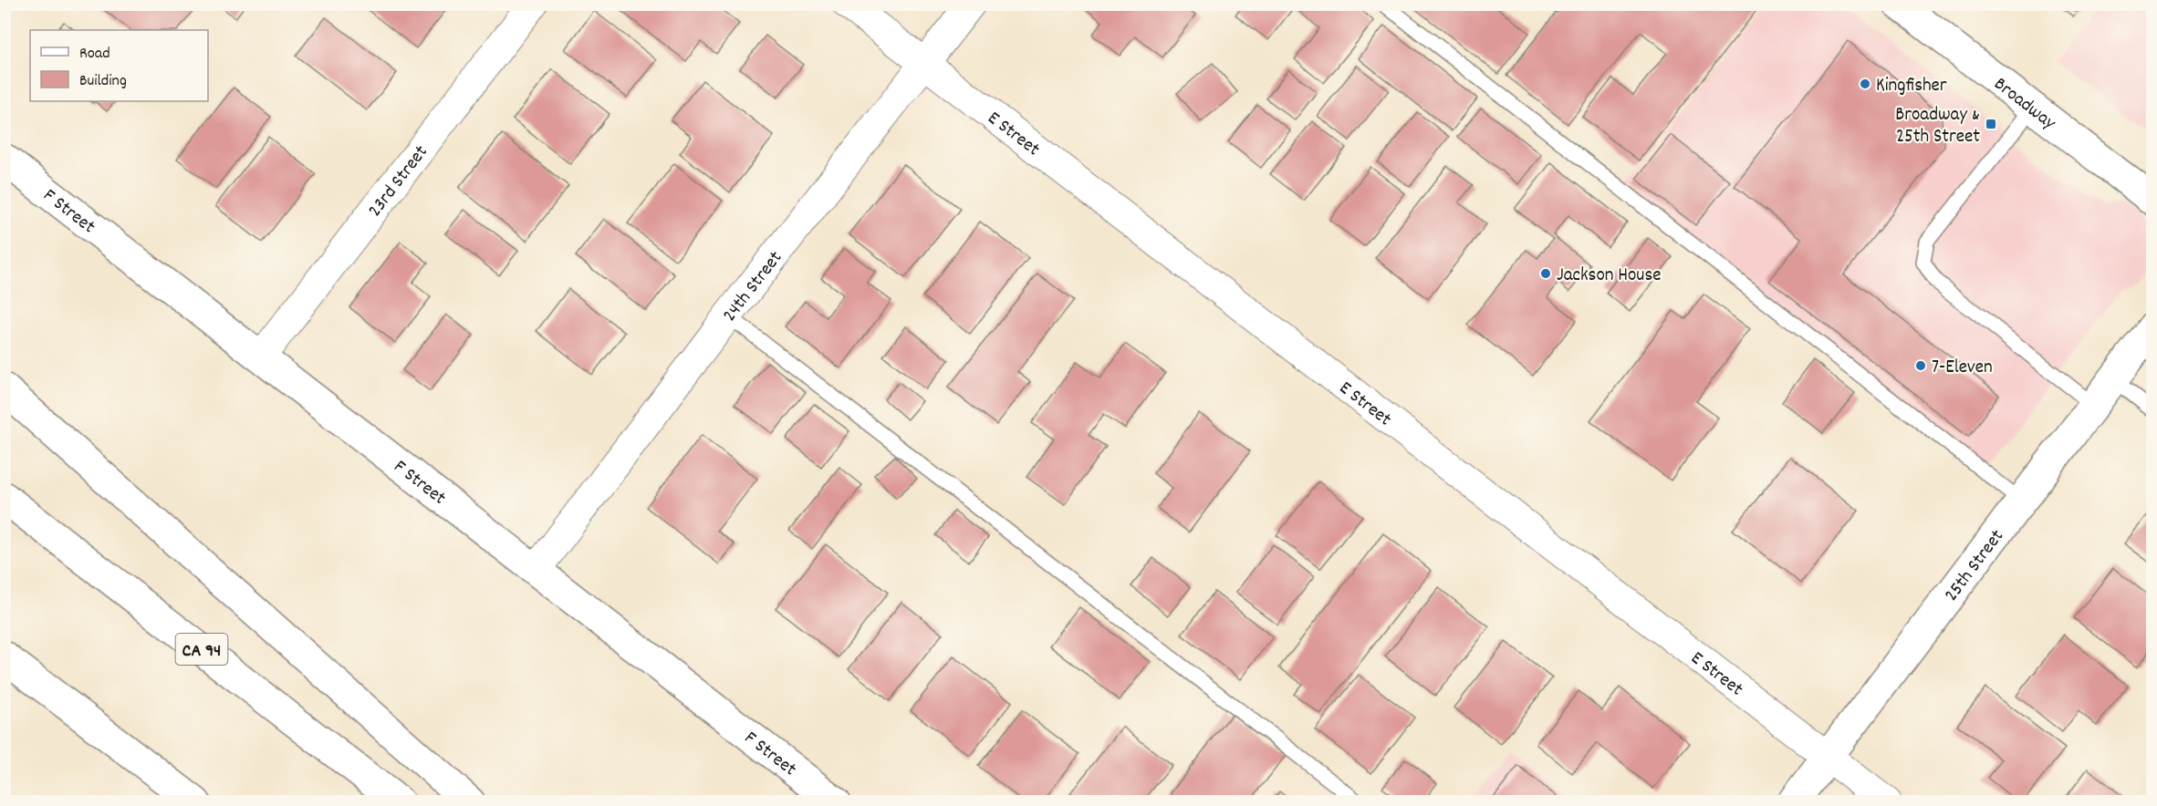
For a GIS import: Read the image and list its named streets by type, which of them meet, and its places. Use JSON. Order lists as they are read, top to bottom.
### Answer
{
  "streets": {
    "main road": [
      "Broadway",
      "F Street",
      "25th Street",
      "CA 94"
    ],
    "street": ["E Street", "23rd Street", "24th Street"]
  },
  "crossings": [
    ["E Street", "24th Street"],
    ["E Street", "25th Street"],
    ["23rd Street", "F Street"],
    ["F Street", "24th Street"]
  ],
  "places": {
    "other": ["Kingfisher", "Jackson House", "7-Eleven"],
    "transit": ["Broadway & 25th Street"]
  },
  "legend": ["Road", "Building"]
}
